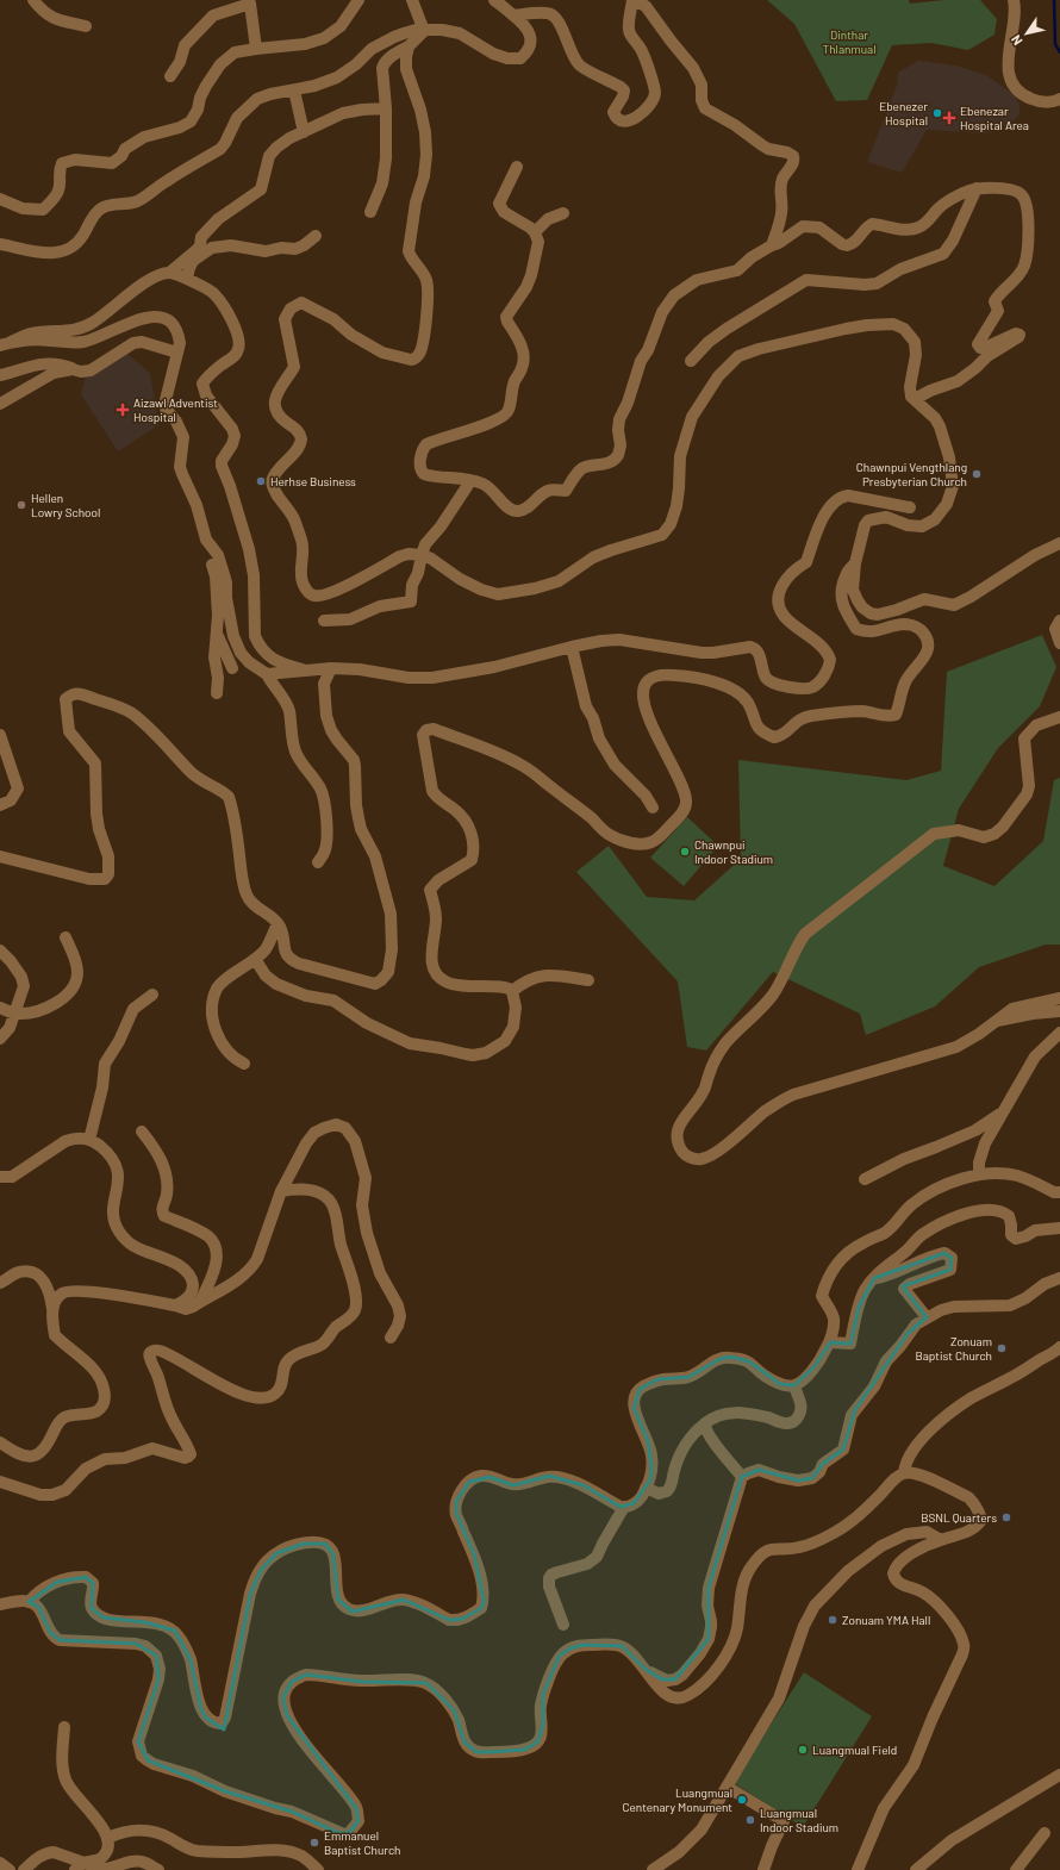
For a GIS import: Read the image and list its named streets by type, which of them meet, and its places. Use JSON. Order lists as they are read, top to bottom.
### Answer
{
  "parks": ["Dinthar Thlanmual"],
  "places": {
    "other": [
      "Ebenezer Hospital",
      "Chawnpui Vengthlang Presbyterian Church",
      "Herhse Business",
      "Hellen Lowry School",
      "Chawnpui Indoor Stadium",
      "Zonuam Baptist Church",
      "BSNL Quarters",
      "Zonuam YMA Hall",
      "Luangmual Field",
      "Luangmual Centenary Monument",
      "Luangmual Indoor Stadium",
      "Emmanuel Baptist Church"
    ],
    "health": ["Ebenezar Hospital Area", "Aizawl Adventist Hospital"]
  },
  "north": "bottom left"
}
